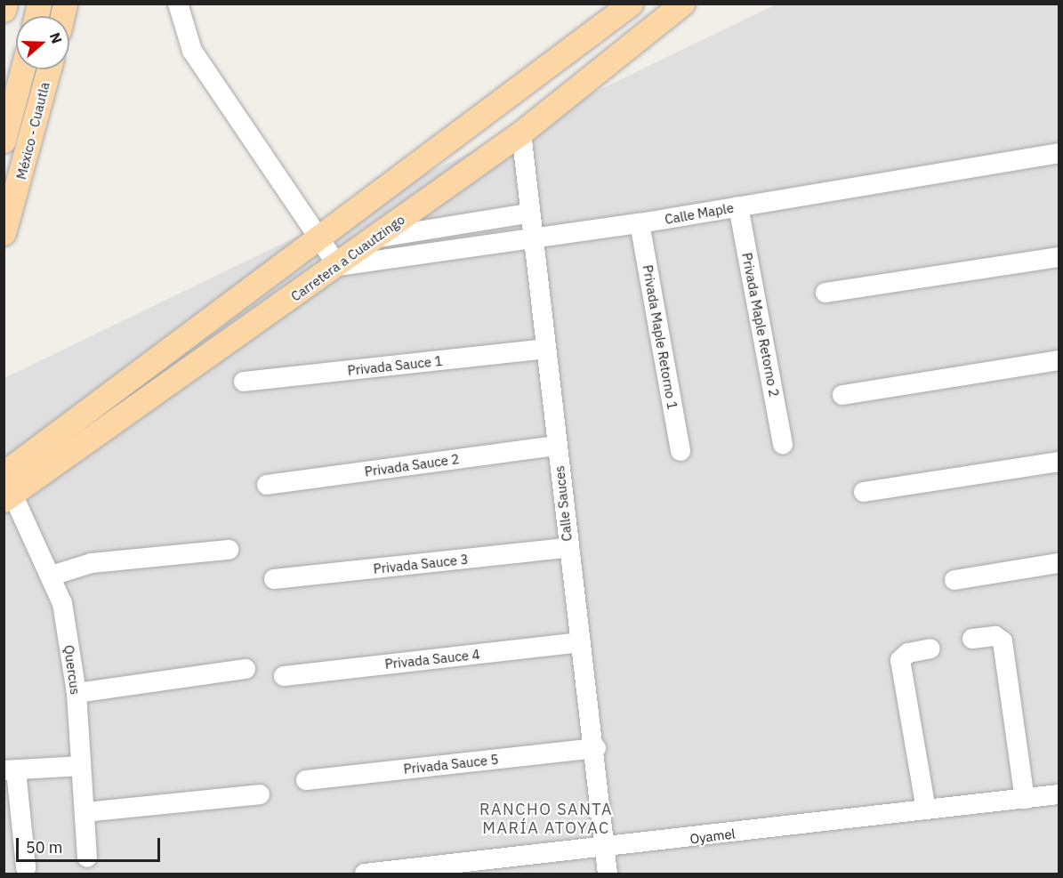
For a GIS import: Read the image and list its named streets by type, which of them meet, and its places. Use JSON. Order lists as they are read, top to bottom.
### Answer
{
  "streets": {
    "main road": ["México - Cuautla", "Carretera a Cuautzingo"],
    "street": [
      "Calle Maple",
      "Privada Maple Retorno 2",
      "Privada Maple Retorno 1",
      "Privada Sauce 1",
      "Privada Sauce 2",
      "Calle Sauces",
      "Privada Sauce 3",
      "Privada Sauce 4",
      "Quercus",
      "Privada Sauce 5",
      "Oyamel"
    ]
  },
  "crossings": [
    ["Calle Maple", "Carretera a Cuautzingo"],
    ["Calle Maple", "Privada Maple Retorno 2"],
    ["Calle Maple", "Privada Maple Retorno 1"],
    ["Calle Maple", "Calle Sauces"],
    ["Carretera a Cuautzingo", "Calle Sauces"],
    ["Carretera a Cuautzingo", "Quercus"],
    ["Privada Sauce 1", "Calle Sauces"],
    ["Privada Sauce 2", "Calle Sauces"],
    ["Calle Sauces", "Privada Sauce 3"],
    ["Calle Sauces", "Privada Sauce 4"],
    ["Calle Sauces", "Privada Sauce 5"],
    ["Calle Sauces", "Oyamel"]
  ],
  "districts": ["RANCHO SANTA MARÍA ATOYAC"],
  "scale_bar": "50 m",
  "north": "right"
}
